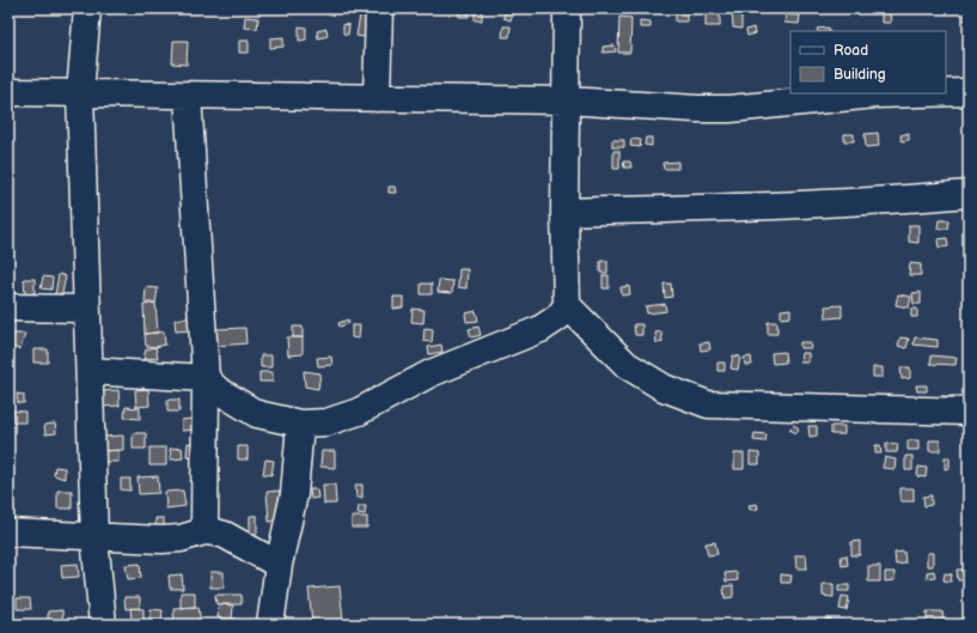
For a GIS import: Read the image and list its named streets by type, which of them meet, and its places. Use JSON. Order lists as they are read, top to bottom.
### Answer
{
  "legend": ["Road", "Building"]
}
